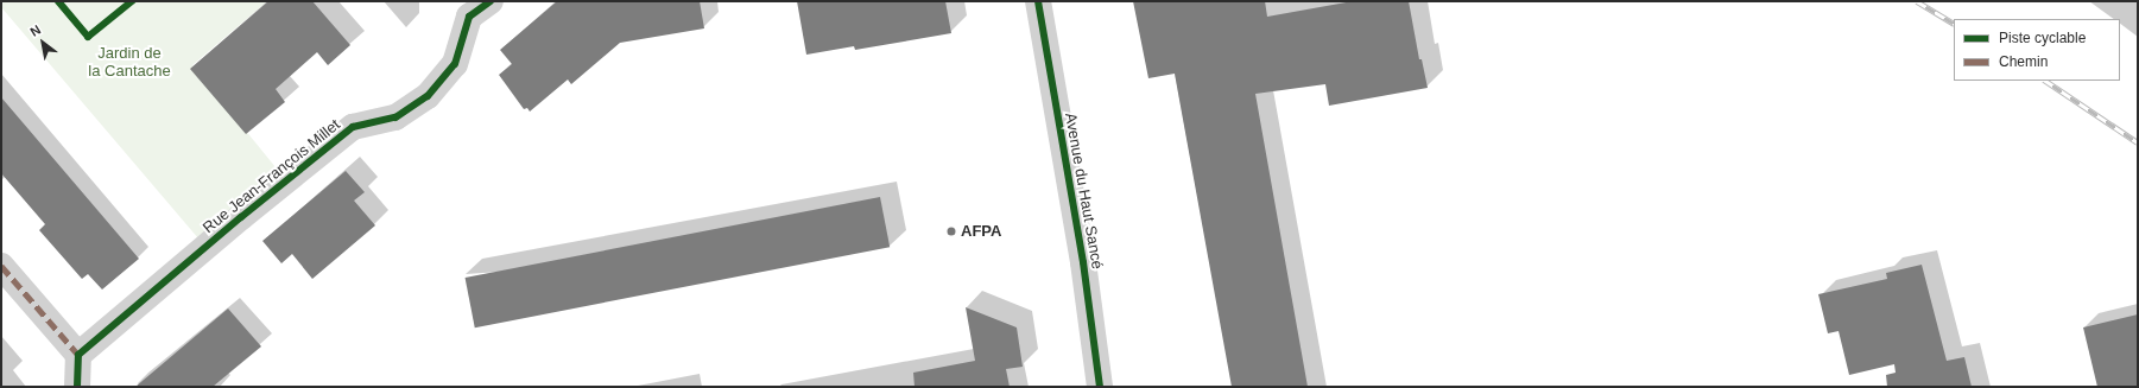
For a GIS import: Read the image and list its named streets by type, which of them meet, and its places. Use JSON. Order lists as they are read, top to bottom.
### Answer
{
  "streets": {
    "street": ["Rue Jean-François Millet", "Avenue du Haut Sancé"]
  },
  "parks": ["Jardin de la Cantache"],
  "places": ["AFPA"],
  "legend": ["Piste cyclable", "Chemin"],
  "north": "top left"
}
